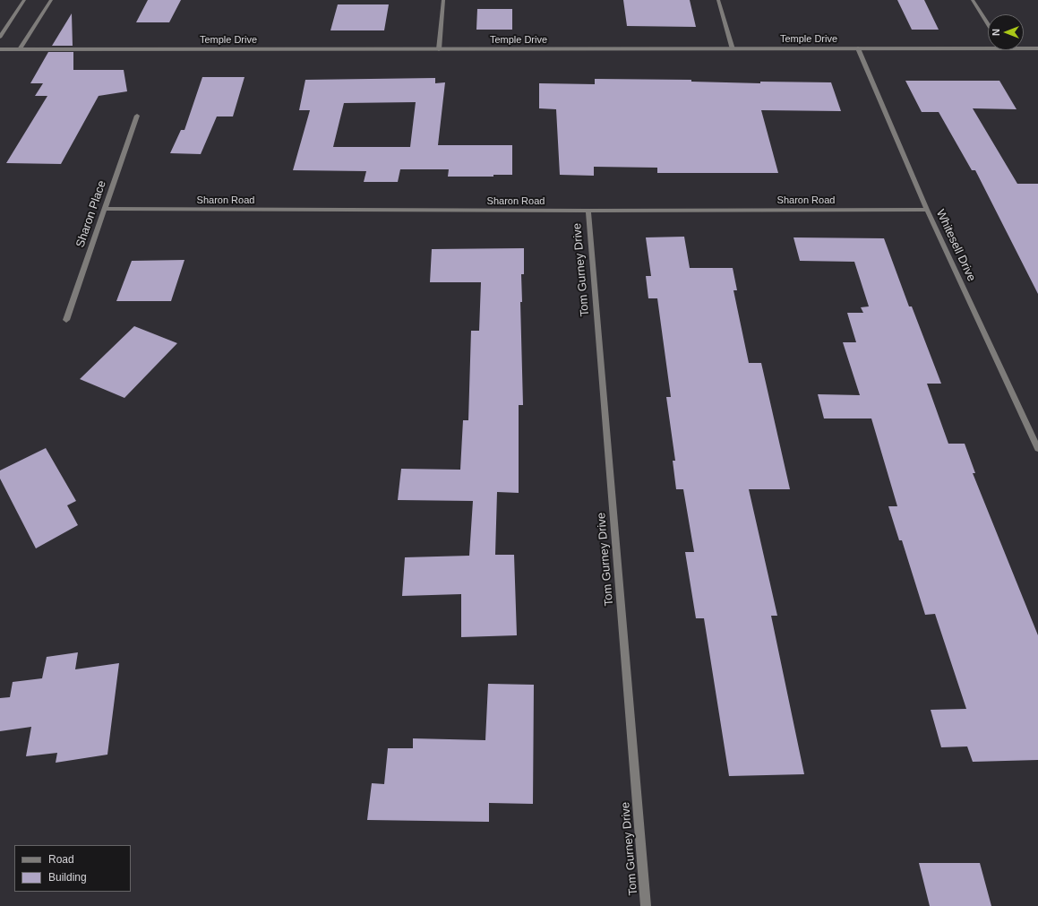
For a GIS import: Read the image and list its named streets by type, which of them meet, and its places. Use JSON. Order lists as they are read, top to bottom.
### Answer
{
  "streets": {
    "street": [
      "Temple Drive",
      "Sharon Road",
      "Sharon Place",
      "Whitesell Drive",
      "Tom Gurney Drive"
    ]
  },
  "crossings": [
    ["Temple Drive", "Whitesell Drive"],
    ["Sharon Road", "Sharon Place"],
    ["Sharon Road", "Whitesell Drive"],
    ["Sharon Road", "Tom Gurney Drive"]
  ],
  "legend": ["Road", "Building"],
  "north": "left"
}
